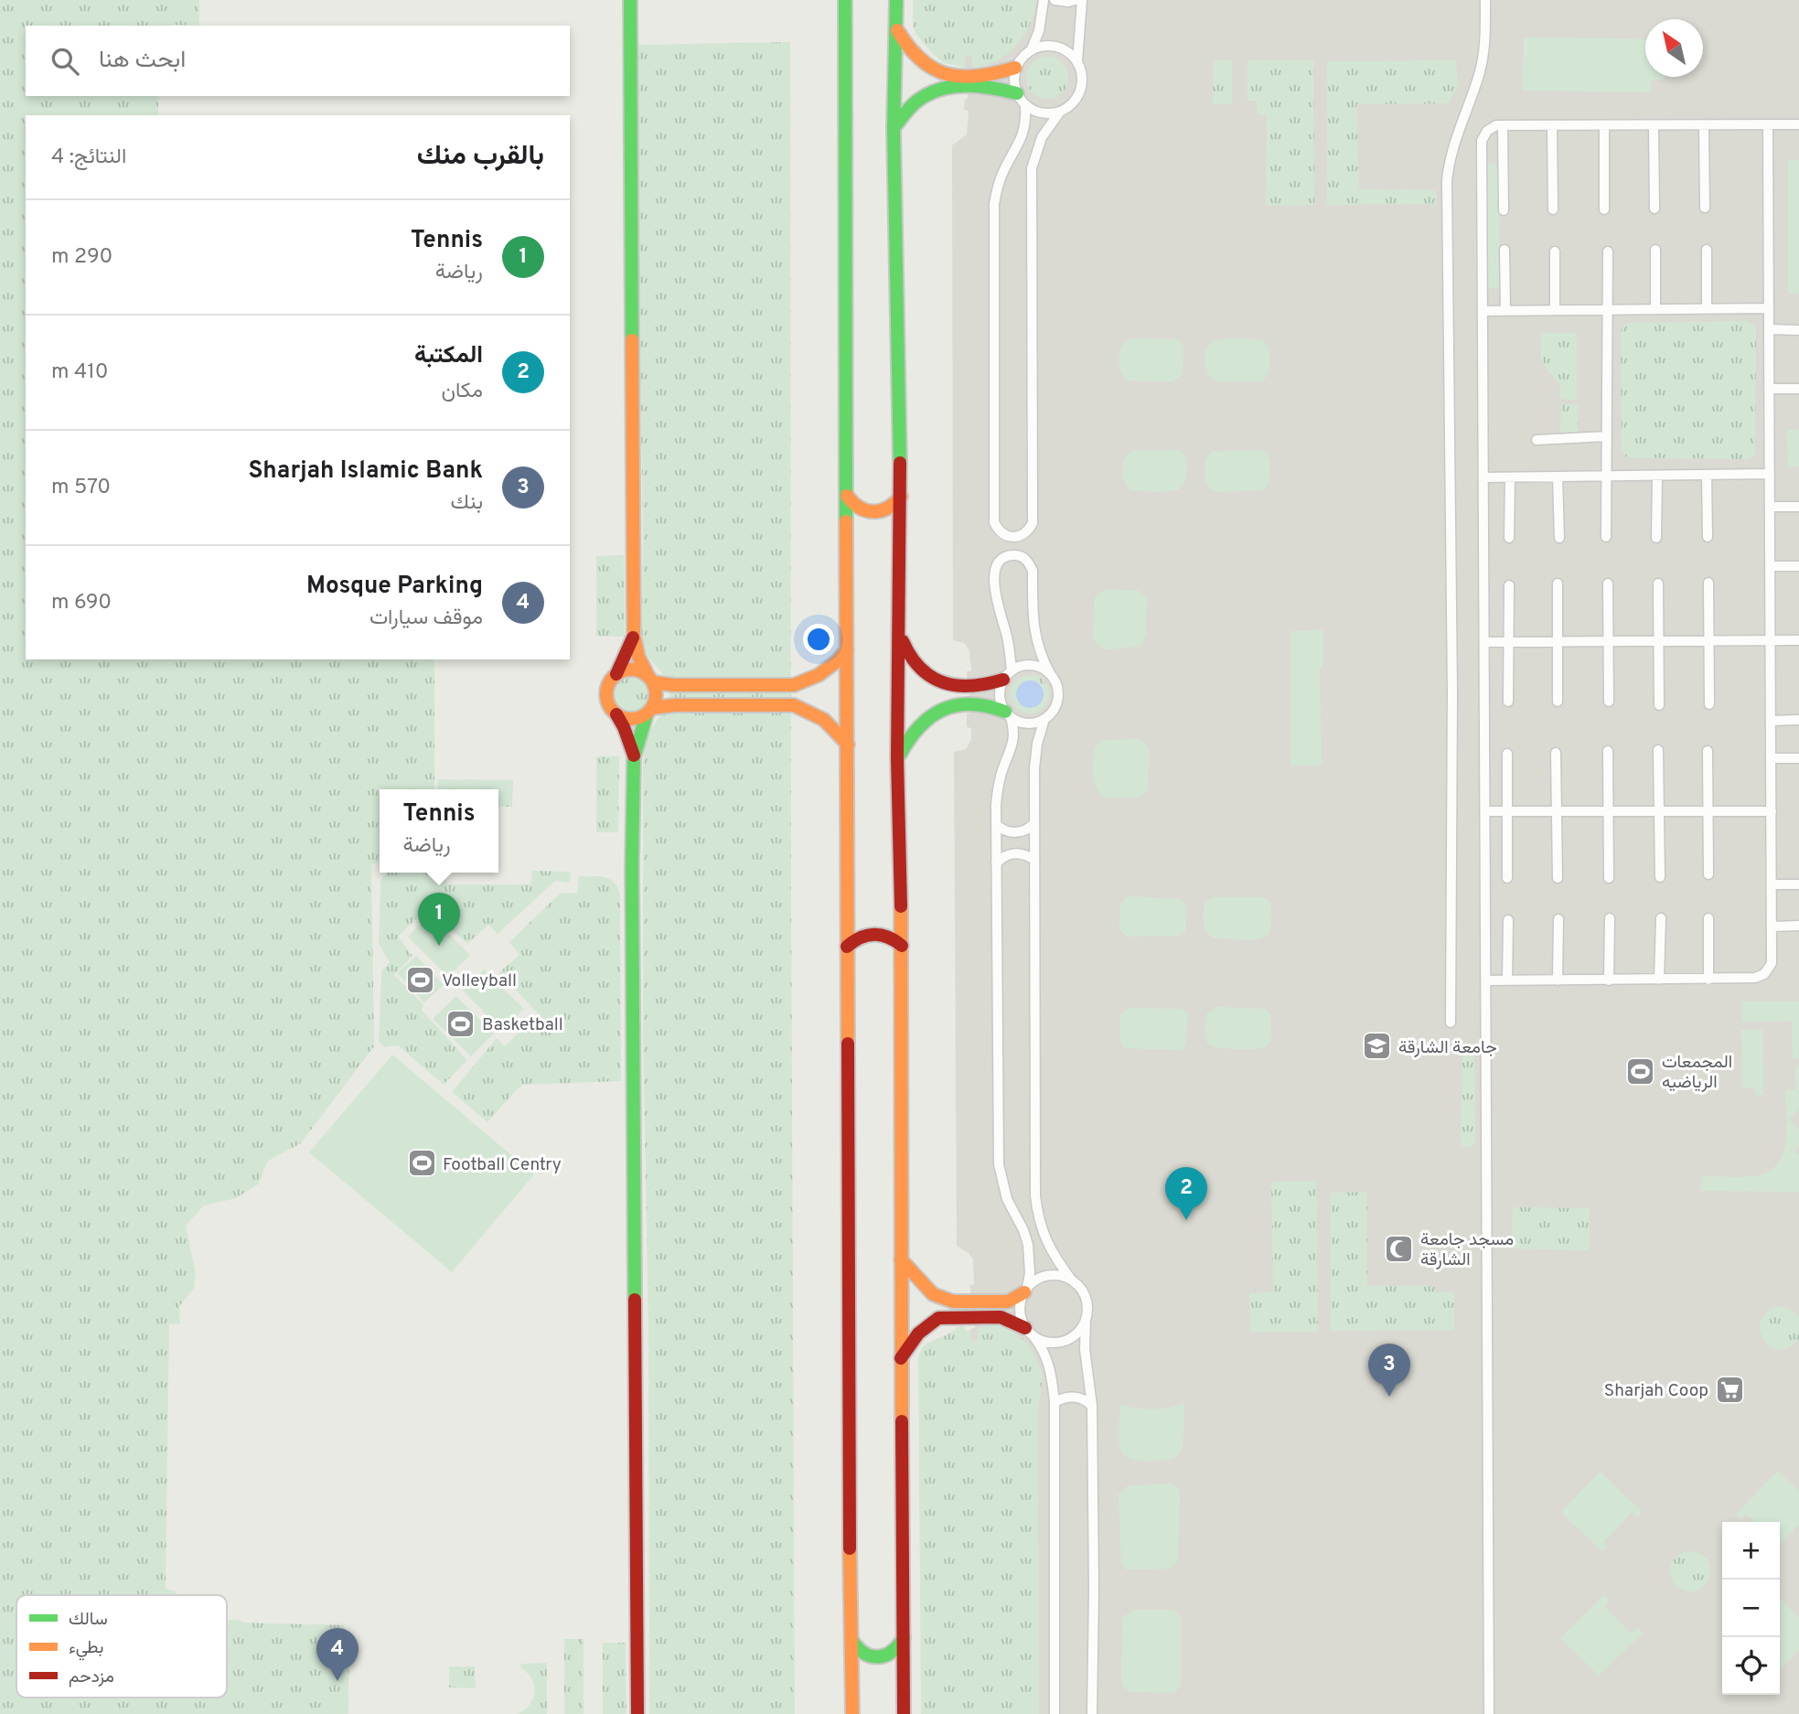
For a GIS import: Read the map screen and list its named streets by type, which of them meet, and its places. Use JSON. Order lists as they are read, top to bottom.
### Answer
{
  "places": {
    "sports": [
      "Volleyball",
      "Basketball",
      "المجمعات الرياضيه",
      "Football Centry"
    ],
    "school or university": ["جامعة الشارقة"],
    "mosque": ["مسجد جامعة الشارقة"],
    "supermarket": ["Sharjah Coop"]
  },
  "legend": ["سالك", "بطيء", "مزدحم"],
  "north": "top left",
  "page": {
    "search": "ابحث هنا",
    "heading": ["بالقرب منك", "النتائج: 4"],
    "list": [
      {
        "mark": "1",
        "name": "Tennis",
        "note": "رياضة",
        "value": "290 m"
      },
      {
        "mark": "2",
        "name": "المكتبة",
        "note": "مكان",
        "value": "410 m"
      },
      {
        "mark": "3",
        "name": "Sharjah Islamic Bank",
        "note": "بنك",
        "value": "570 m"
      },
      {
        "mark": "4",
        "name": "Mosque Parking",
        "note": "موقف سيارات",
        "value": "690 m"
      }
    ],
    "popup": ["Tennis", "رياضة"],
    "pins": [
      "1",
      "2",
      "3",
      "4"
    ],
    "map_buttons": ["+", "−"]
  }
}
